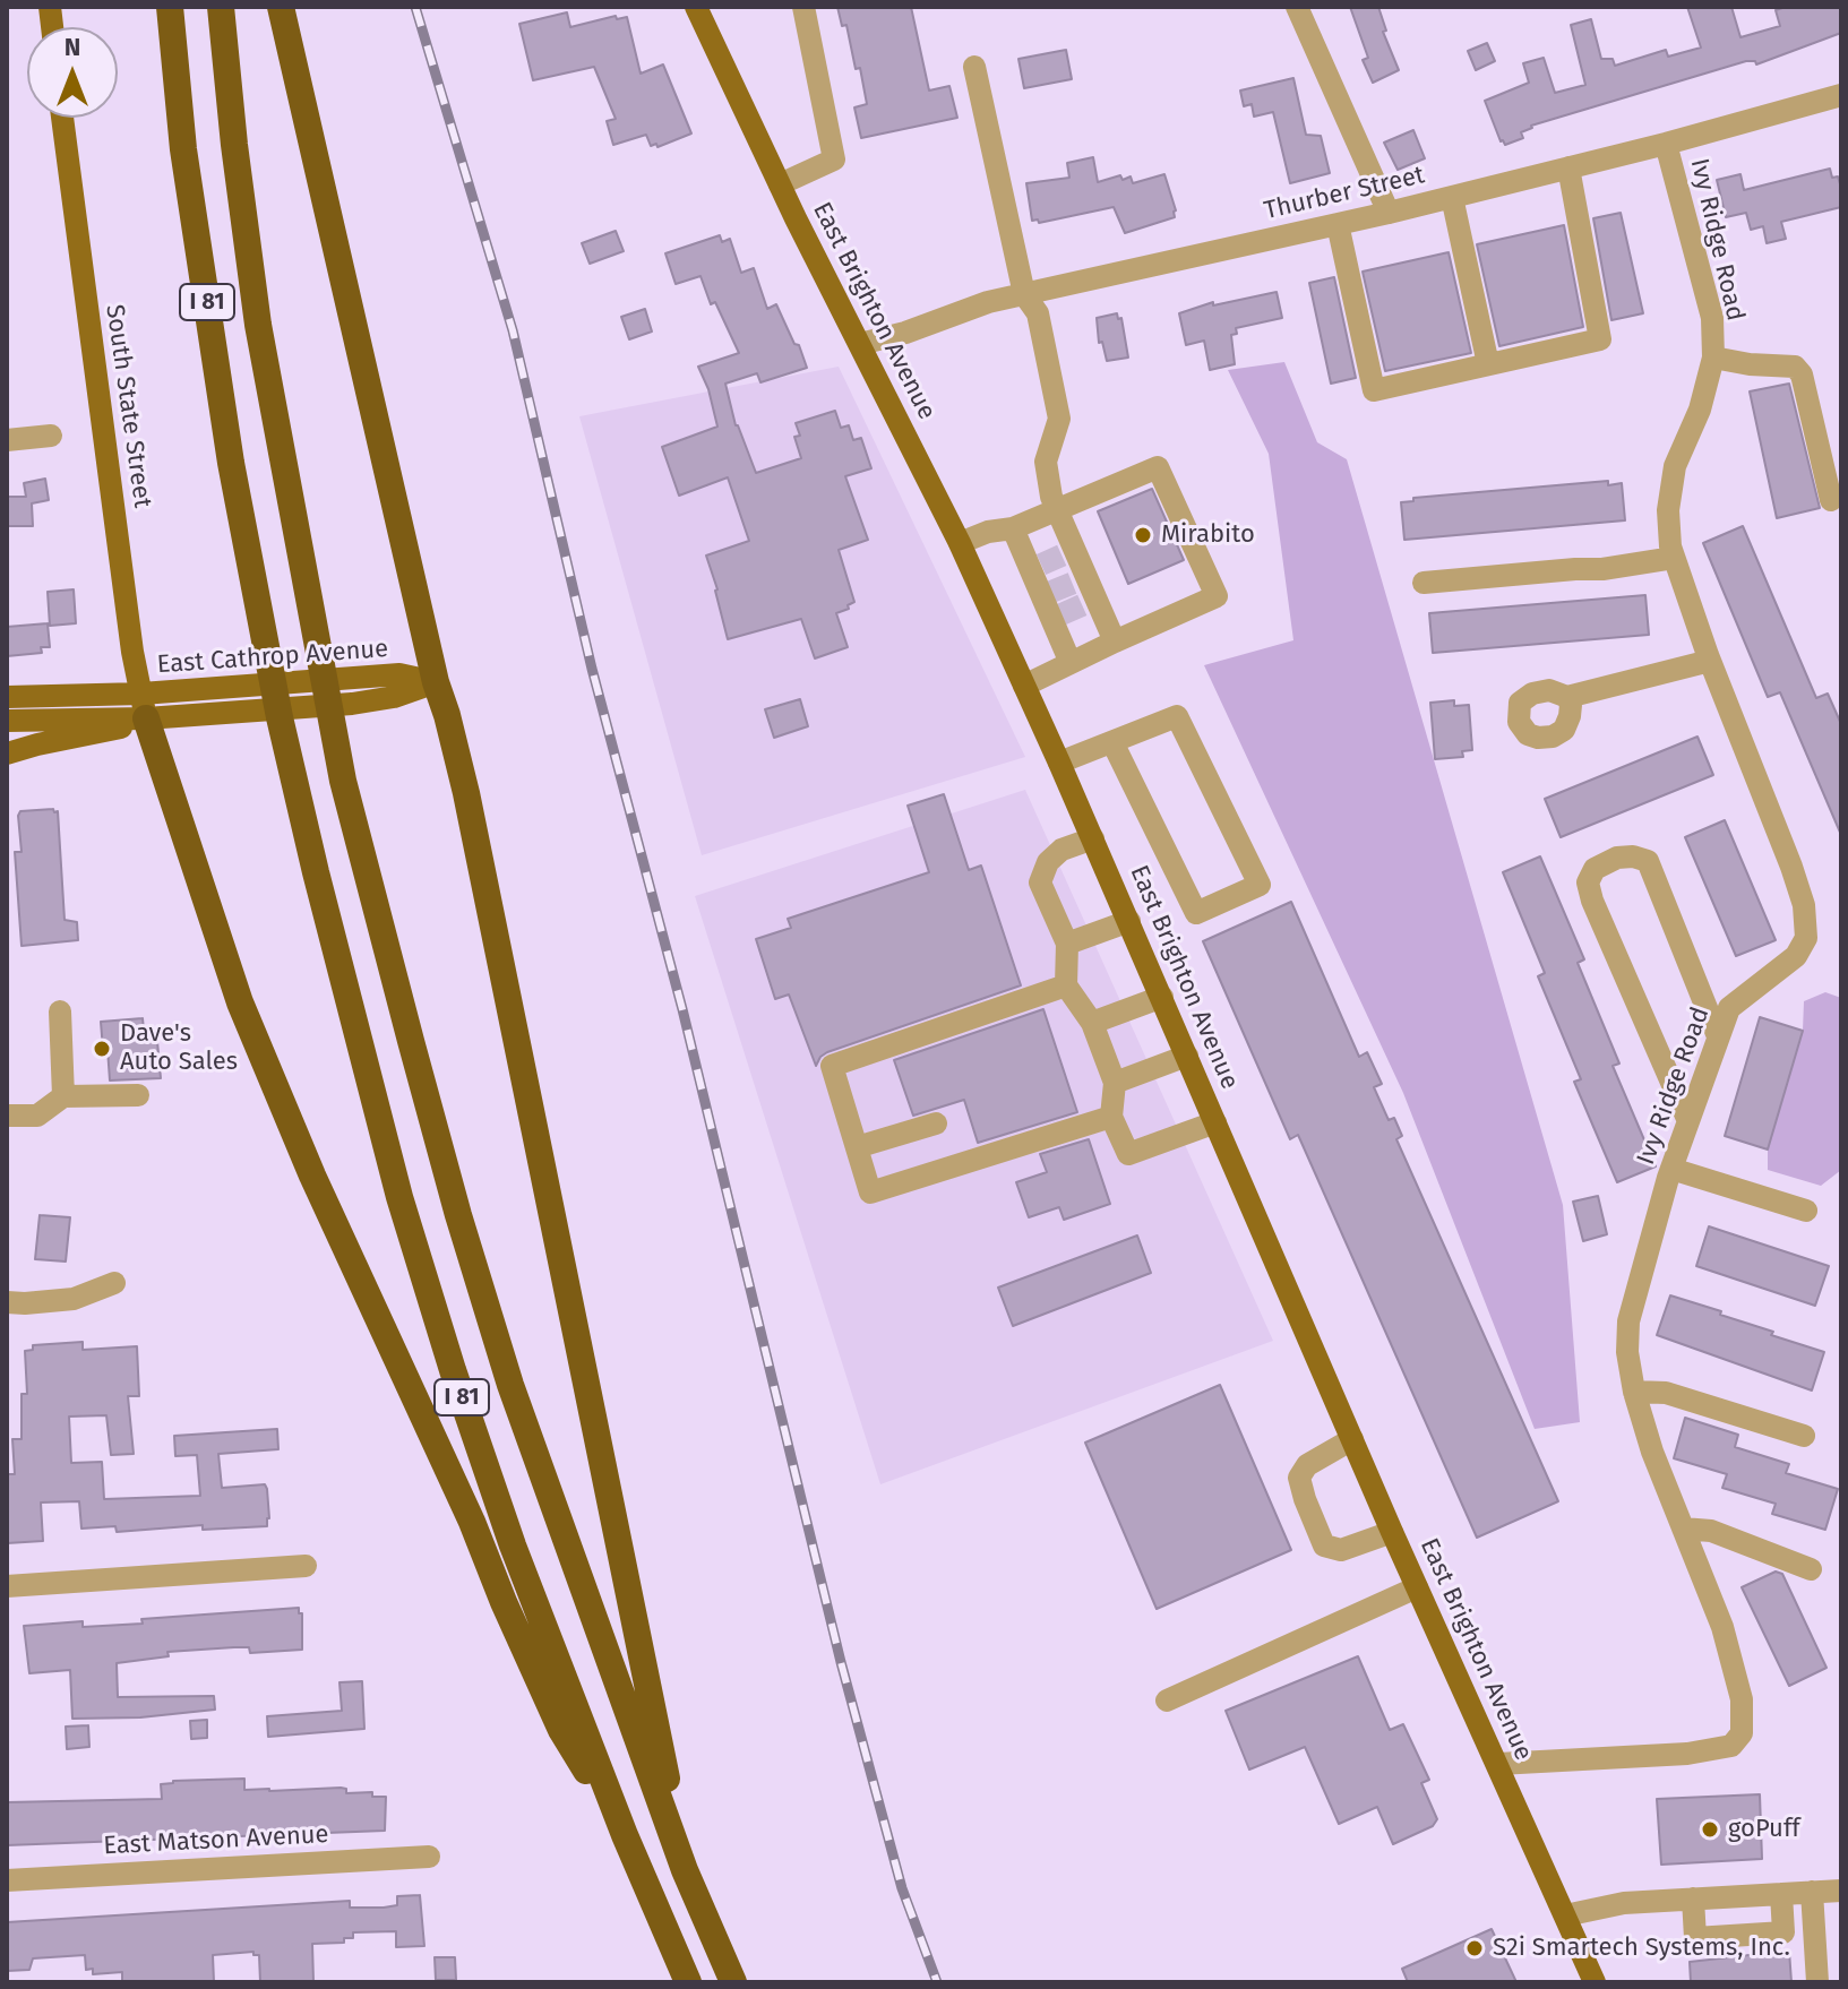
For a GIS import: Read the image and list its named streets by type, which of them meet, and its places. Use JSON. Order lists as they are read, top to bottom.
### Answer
{
  "streets": {
    "highway": ["I 81"],
    "main road": ["East Brighton Avenue", "South State Street", "East Cathrop Avenue"],
    "street": ["Thurber Street", "Ivy Ridge Road", "East Matson Avenue"]
  },
  "crossings": [
    ["Thurber Street", "Ivy Ridge Road"],
    ["Thurber Street", "East Brighton Avenue"],
    ["Ivy Ridge Road", "East Brighton Avenue"],
    ["South State Street", "East Cathrop Avenue"]
  ],
  "places": [
    "Mirabito",
    "Dave's Auto Sales",
    "goPuff",
    "S2i Smartech Systems, Inc."
  ],
  "north": "top"
}
